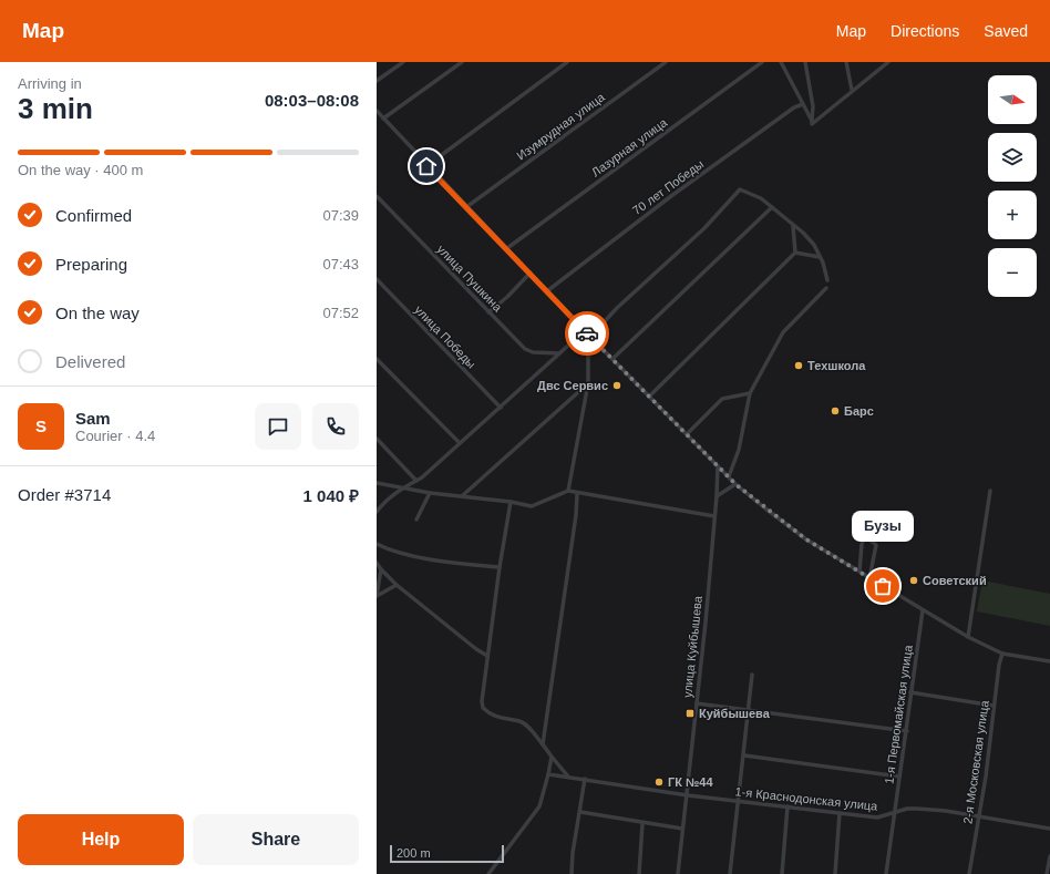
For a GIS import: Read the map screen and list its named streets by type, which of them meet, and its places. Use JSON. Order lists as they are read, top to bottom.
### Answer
{
  "streets": {
    "street": [
      "Изумрудная улица",
      "Лазурная улица",
      "70 лет Победы",
      "улица Пушкина",
      "улица Победы",
      "улица Куйбышева",
      "1-я Первомайская улица",
      "2-я Московская улица",
      "1-я Краснодонская улица"
    ]
  },
  "crossings": [
    ["улица Куйбышева", "1-я Краснодонская улица"],
    ["1-я Первомайская улица", "1-я Краснодонская улица"],
    ["2-я Московская улица", "1-я Краснодонская улица"]
  ],
  "places": {
    "other": [
      "Техшкола",
      "Двс Сервис",
      "Барс",
      "Советский",
      "Бузы",
      "ГК №44"
    ],
    "transit": ["Куйбышева"]
  },
  "scale_bar": "200 m",
  "north": "right",
  "page": {
    "header": "Map",
    "nav": ["Map", "Directions", "Saved"],
    "heading": ["3 min", "Arriving in", "08:03–08:08"],
    "panel": [
      "Sam",
      "Courier · 4.4",
      "Order #3714",
      "1 040 ₽"
    ],
    "map_buttons": ["+", "−"],
    "bar": "On the way · 400 m",
    "list": [
      ["Confirmed", "07:39"],
      ["Preparing", "07:43"],
      ["On the way", "07:52"],
      "Delivered"
    ],
    "round": "S",
    "bubble": "Бузы",
    "buttons": ["Help", "Share"],
    "scale": "200 m"
  }
}
